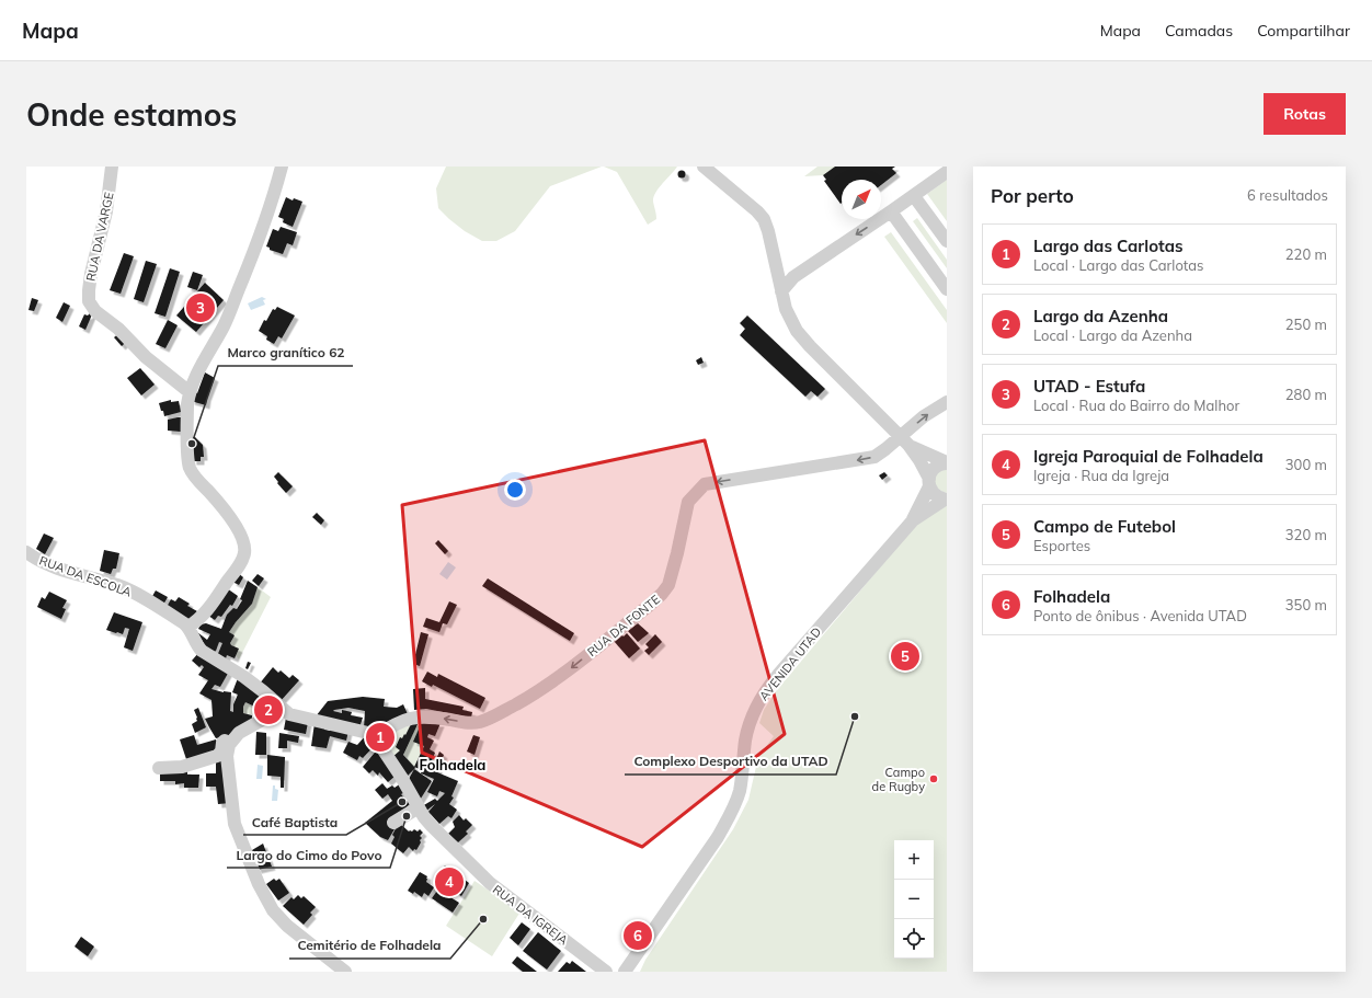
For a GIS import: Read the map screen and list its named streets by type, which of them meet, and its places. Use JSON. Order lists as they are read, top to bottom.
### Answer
{
  "streets": {
    "street": [
      "RUA DA VARGE",
      "RUA DA ESCOLA",
      "RUA DA FONTE",
      "AVENIDA UTAD",
      "RUA DA IGREJA"
    ]
  },
  "crossings": [
    ["RUA DA FONTE", "RUA DA IGREJA"]
  ],
  "districts": ["Folhadela"],
  "places": [
    "Marco granítico 62",
    "Complexo Desportivo da UTAD",
    "Campo de Rugby",
    "Café Baptista",
    "Largo do Cimo do Povo",
    "Cemitério de Folhadela"
  ],
  "north": "top right",
  "page": {
    "header": "Mapa",
    "nav": ["Mapa", "Camadas", "Compartilhar"],
    "buttons": "Rotas",
    "title": "Onde estamos",
    "heading": ["Por perto", "6 resultados"],
    "list": [
      {
        "mark": "1",
        "name": "Largo das Carlotas",
        "note": "Local · Largo das Carlotas",
        "value": "220 m"
      },
      {
        "mark": "2",
        "name": "Largo da Azenha",
        "note": "Local · Largo da Azenha",
        "value": "250 m"
      },
      {
        "mark": "3",
        "name": "UTAD - Estufa",
        "note": "Local · Rua do Bairro do Malhor",
        "value": "280 m"
      },
      {
        "mark": "4",
        "name": "Igreja Paroquial de Folhadela",
        "note": "Igreja · Rua da Igreja",
        "value": "300 m"
      },
      {
        "mark": "5",
        "name": "Campo de Futebol",
        "note": "Esportes",
        "value": "320 m"
      },
      {
        "mark": "6",
        "name": "Folhadela",
        "note": "Ponto de ônibus · Avenida UTAD",
        "value": "350 m"
      }
    ],
    "pins": [
      "3",
      "5",
      "2",
      "1",
      "4",
      "6"
    ],
    "map_buttons": ["+", "−"]
  }
}
